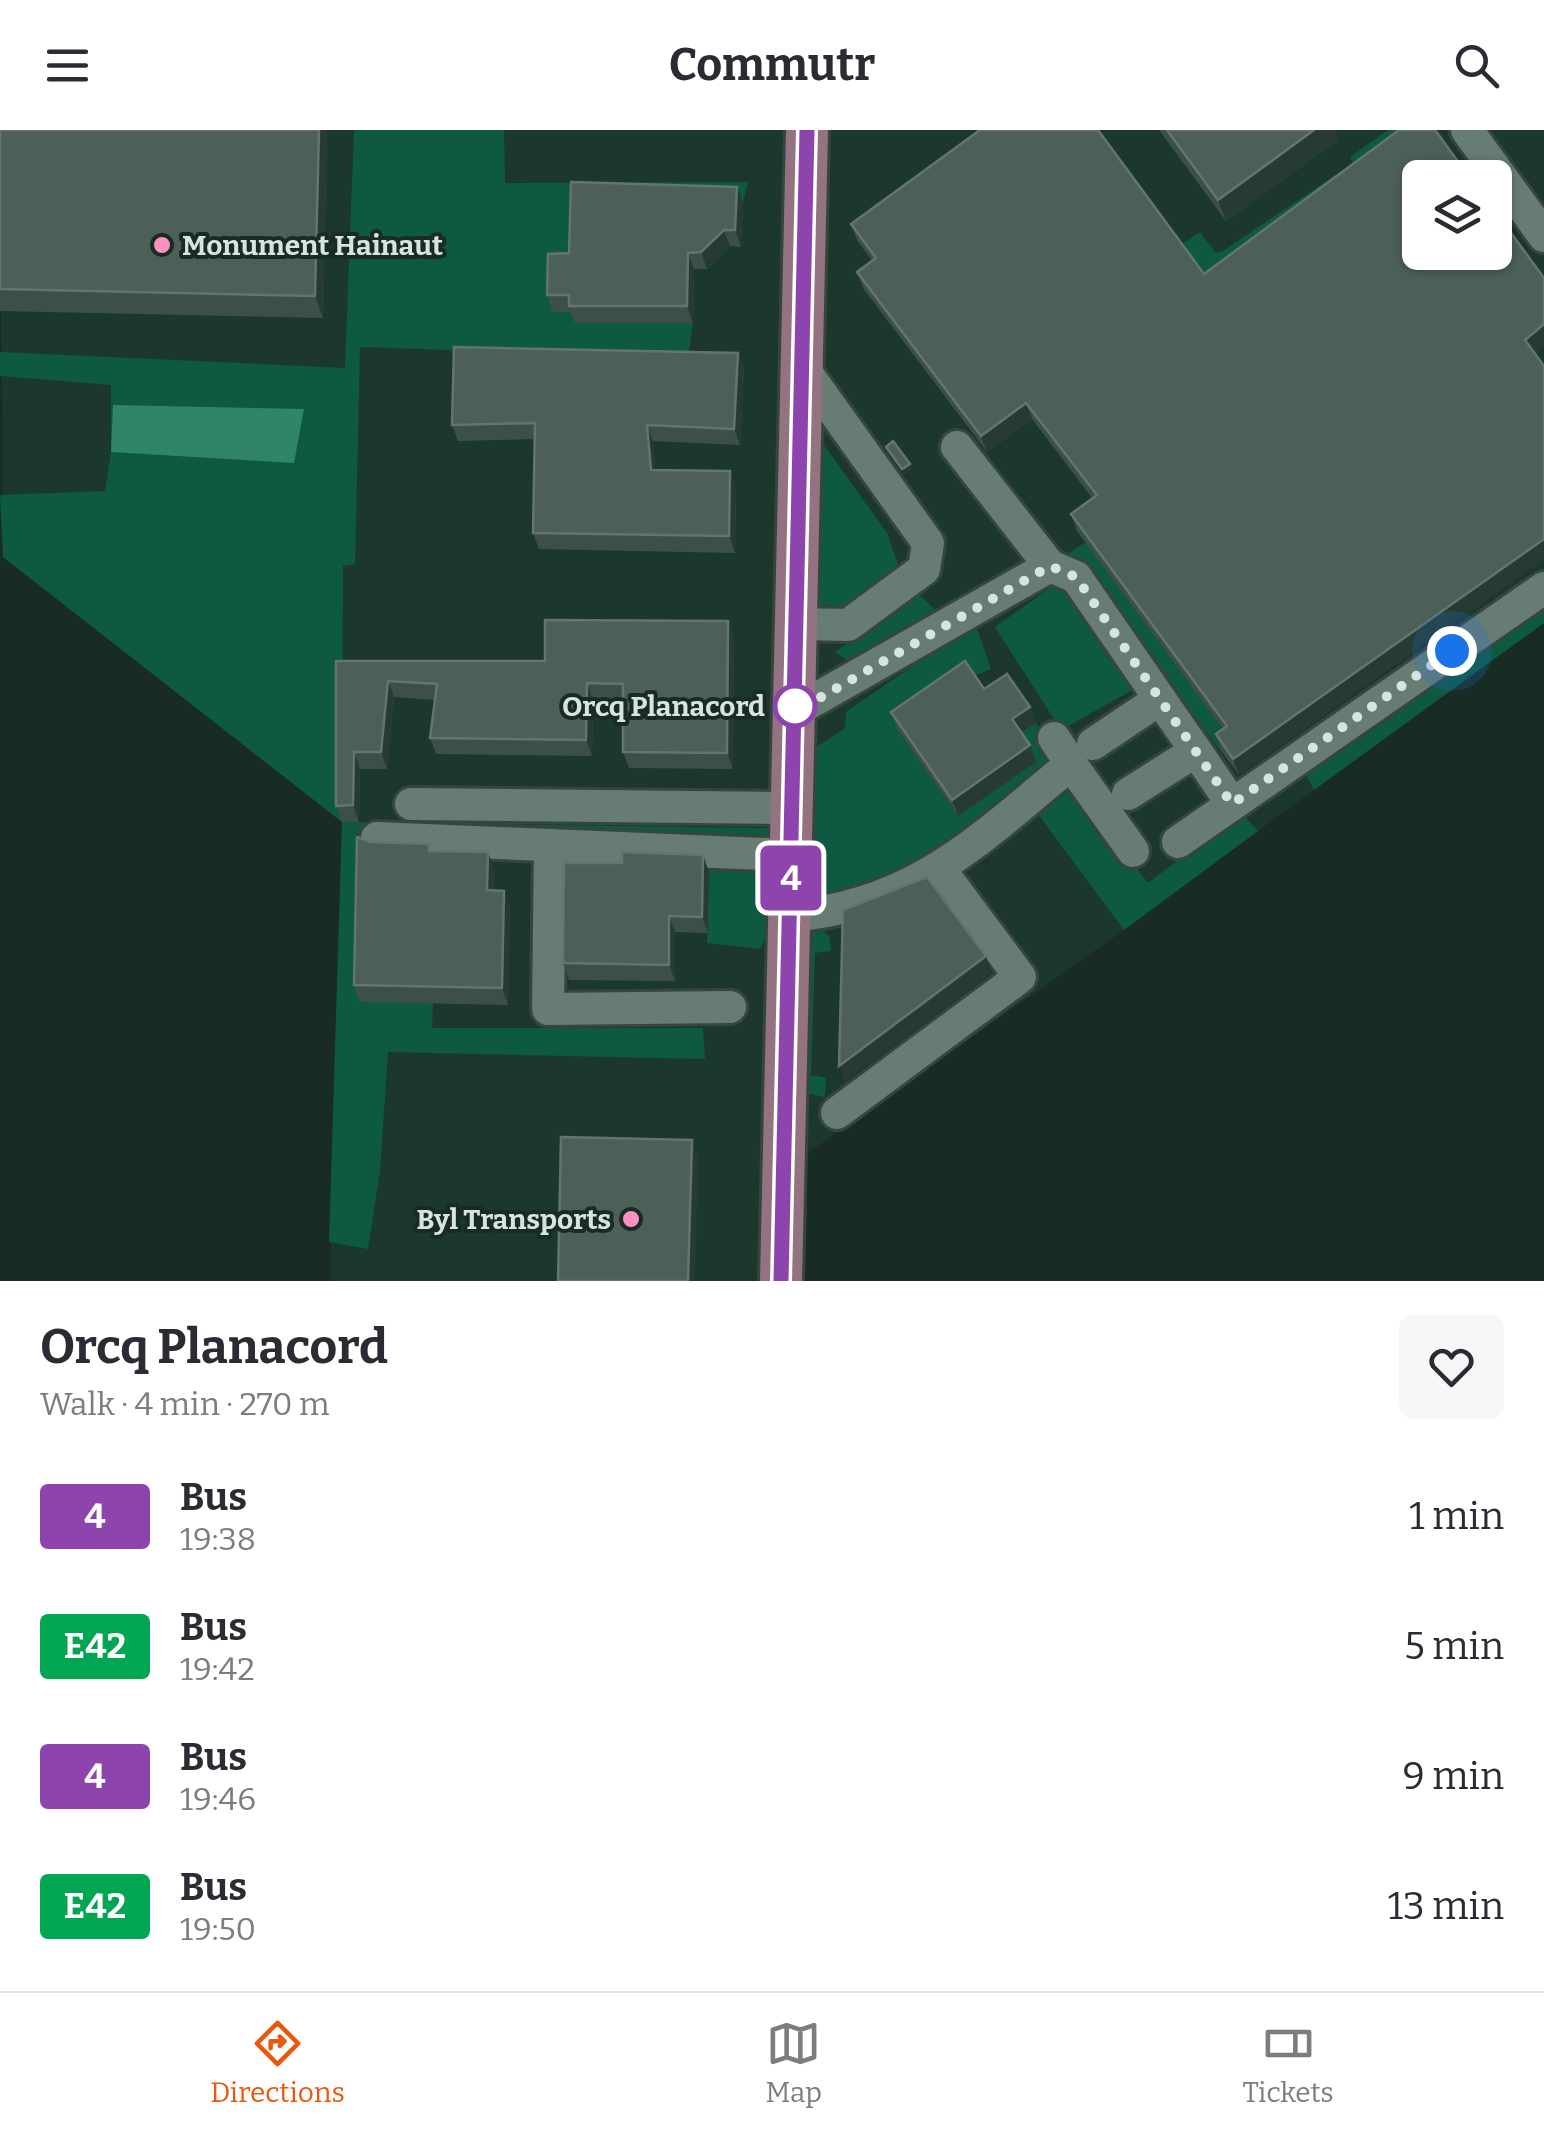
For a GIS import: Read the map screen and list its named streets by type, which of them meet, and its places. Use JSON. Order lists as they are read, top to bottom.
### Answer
{
  "places": ["Monument Hainaut", "Orcq Planacord", "Byl Transports"],
  "lines": ["bus line 4"],
  "page": {
    "header": "Commutr",
    "on_map": "4",
    "heading": ["Orcq Planacord", "Walk · 4 min · 270 m"],
    "list": [
      {
        "mark": "4",
        "name": "Bus",
        "note": "19:38",
        "value": "1 min"
      },
      {
        "mark": "E42",
        "name": "Bus",
        "note": "19:42",
        "value": "5 min"
      },
      {
        "mark": "4",
        "name": "Bus",
        "note": "19:46",
        "value": "9 min"
      },
      {
        "mark": "E42",
        "name": "Bus",
        "note": "19:50",
        "value": "13 min"
      }
    ],
    "tabs": ["Directions", "Map", "Tickets"]
  }
}
